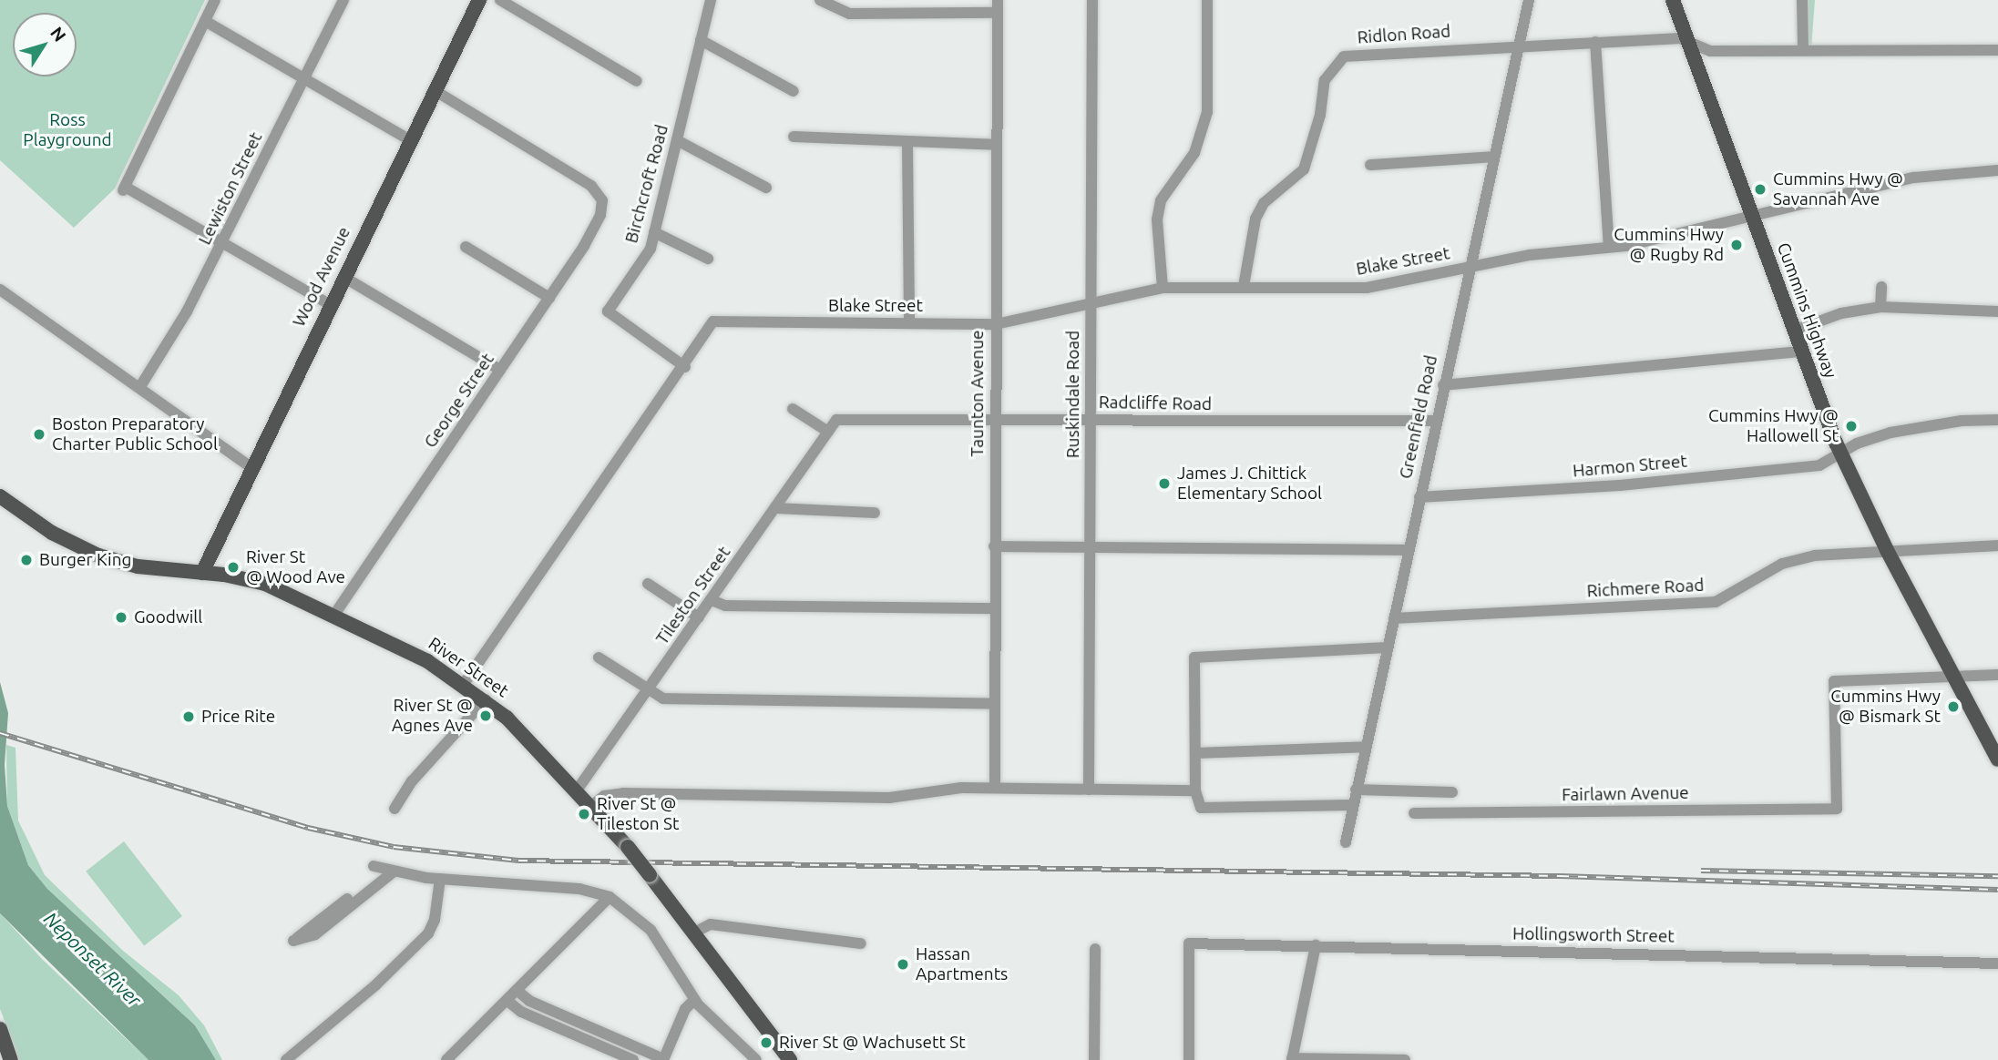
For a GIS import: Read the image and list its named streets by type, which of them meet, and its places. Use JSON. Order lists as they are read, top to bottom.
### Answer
{
  "streets": {
    "main road": ["Wood Avenue", "Cummins Highway", "River Street"],
    "street": [
      "Ridlon Road",
      "Birchcroft Road",
      "Lewiston Street",
      "Blake Street",
      "Taunton Avenue",
      "Ruskindale Road",
      "George Street",
      "Radcliffe Road",
      "Greenfield Road",
      "Harmon Street",
      "Richmere Road",
      "Tileston Street",
      "Fairlawn Avenue",
      "Hollingsworth Street"
    ]
  },
  "crossings": [
    ["Ridlon Road", "Blake Street"],
    ["Ridlon Road", "Cummins Highway"],
    ["Ridlon Road", "Greenfield Road"],
    ["Birchcroft Road", "Blake Street"],
    ["Blake Street", "Cummins Highway"],
    ["Blake Street", "Taunton Avenue"],
    ["Blake Street", "Ruskindale Road"],
    ["Blake Street", "Greenfield Road"],
    ["Blake Street", "River Street"],
    ["Wood Avenue", "George Street"],
    ["Wood Avenue", "River Street"],
    ["Cummins Highway", "Harmon Street"],
    ["Cummins Highway", "Richmere Road"],
    ["Cummins Highway", "Fairlawn Avenue"],
    ["Taunton Avenue", "Radcliffe Road"],
    ["Ruskindale Road", "Radcliffe Road"],
    ["George Street", "River Street"],
    ["Radcliffe Road", "Greenfield Road"],
    ["Radcliffe Road", "Tileston Street"],
    ["Greenfield Road", "Harmon Street"],
    ["Greenfield Road", "Richmere Road"],
    ["Tileston Street", "River Street"]
  ],
  "water": ["Neponset River"],
  "parks": ["Ross Playground"],
  "places": [
    "Cummins Hwy @ Savannah Ave",
    "Cummins Hwy @ Rugby Rd",
    "Cummins Hwy @ Hallowell St",
    "Boston Preparatory Charter Public School",
    "James J. Chittick Elementary School",
    "Burger King",
    "River St @ Wood Ave",
    "Goodwill",
    "Cummins Hwy @ Bismark St",
    "River St @ Agnes Ave",
    "Price Rite",
    "River St @ Tileston St",
    "Hassan Apartments",
    "River St @ Wachusett St"
  ],
  "north": "top right"
}
